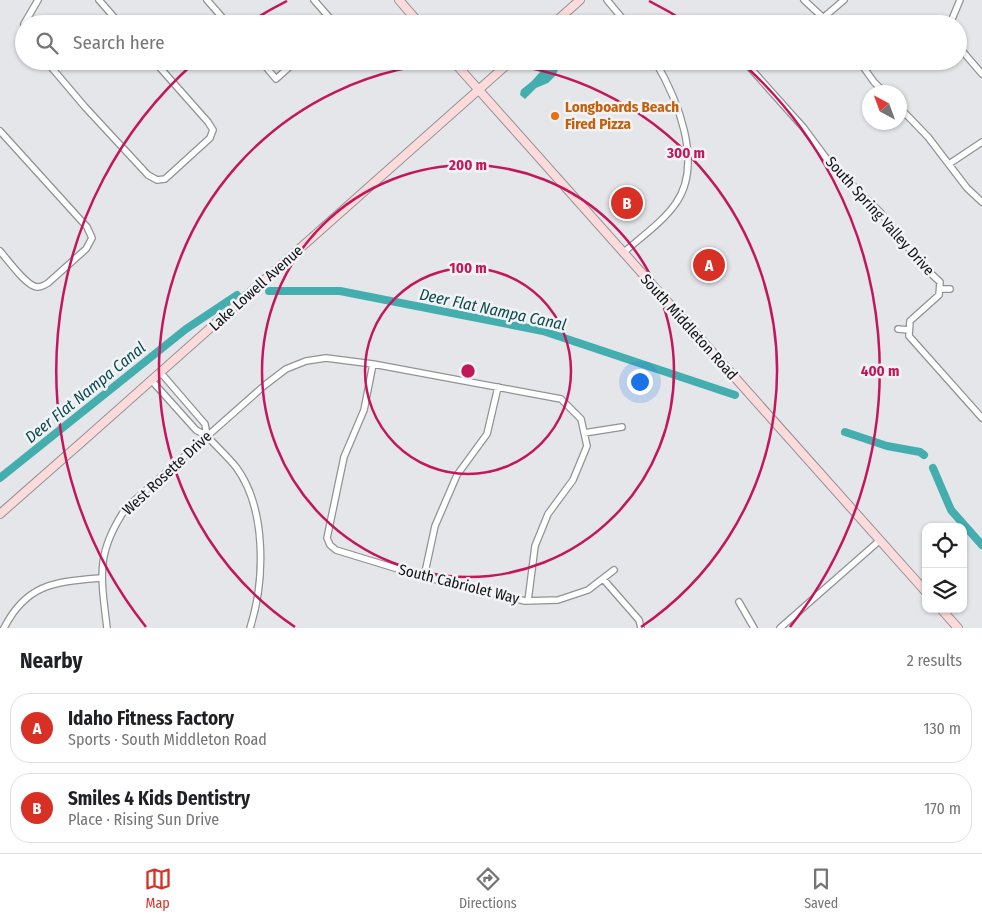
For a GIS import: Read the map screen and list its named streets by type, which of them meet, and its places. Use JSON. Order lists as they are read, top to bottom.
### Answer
{
  "streets": {
    "main road": ["Lake Lowell Avenue", "South Middleton Road"],
    "street": ["South Spring Valley Drive", "West Rosette Drive", "South Cabriolet Way"]
  },
  "crossings": [
    ["Lake Lowell Avenue", "South Middleton Road"],
    ["West Rosette Drive", "South Cabriolet Way"]
  ],
  "water": ["Deer Flat Nampa Canal"],
  "places": ["Longboards Beach Fired Pizza"],
  "north": "top left",
  "page": {
    "search": "Search here",
    "pins": ["B", "A"],
    "heading": ["Nearby", "2 results"],
    "list": [
      {
        "mark": "A",
        "name": "Idaho Fitness Factory",
        "note": "Sports · South Middleton Road",
        "value": "130 m"
      },
      {
        "mark": "B",
        "name": "Smiles 4 Kids Dentistry",
        "note": "Place · Rising Sun Drive",
        "value": "170 m"
      }
    ],
    "nav": ["Map", "Directions", "Saved"]
  },
  "rings": [
    "300 m",
    "200 m",
    "100 m",
    "400 m"
  ]
}
